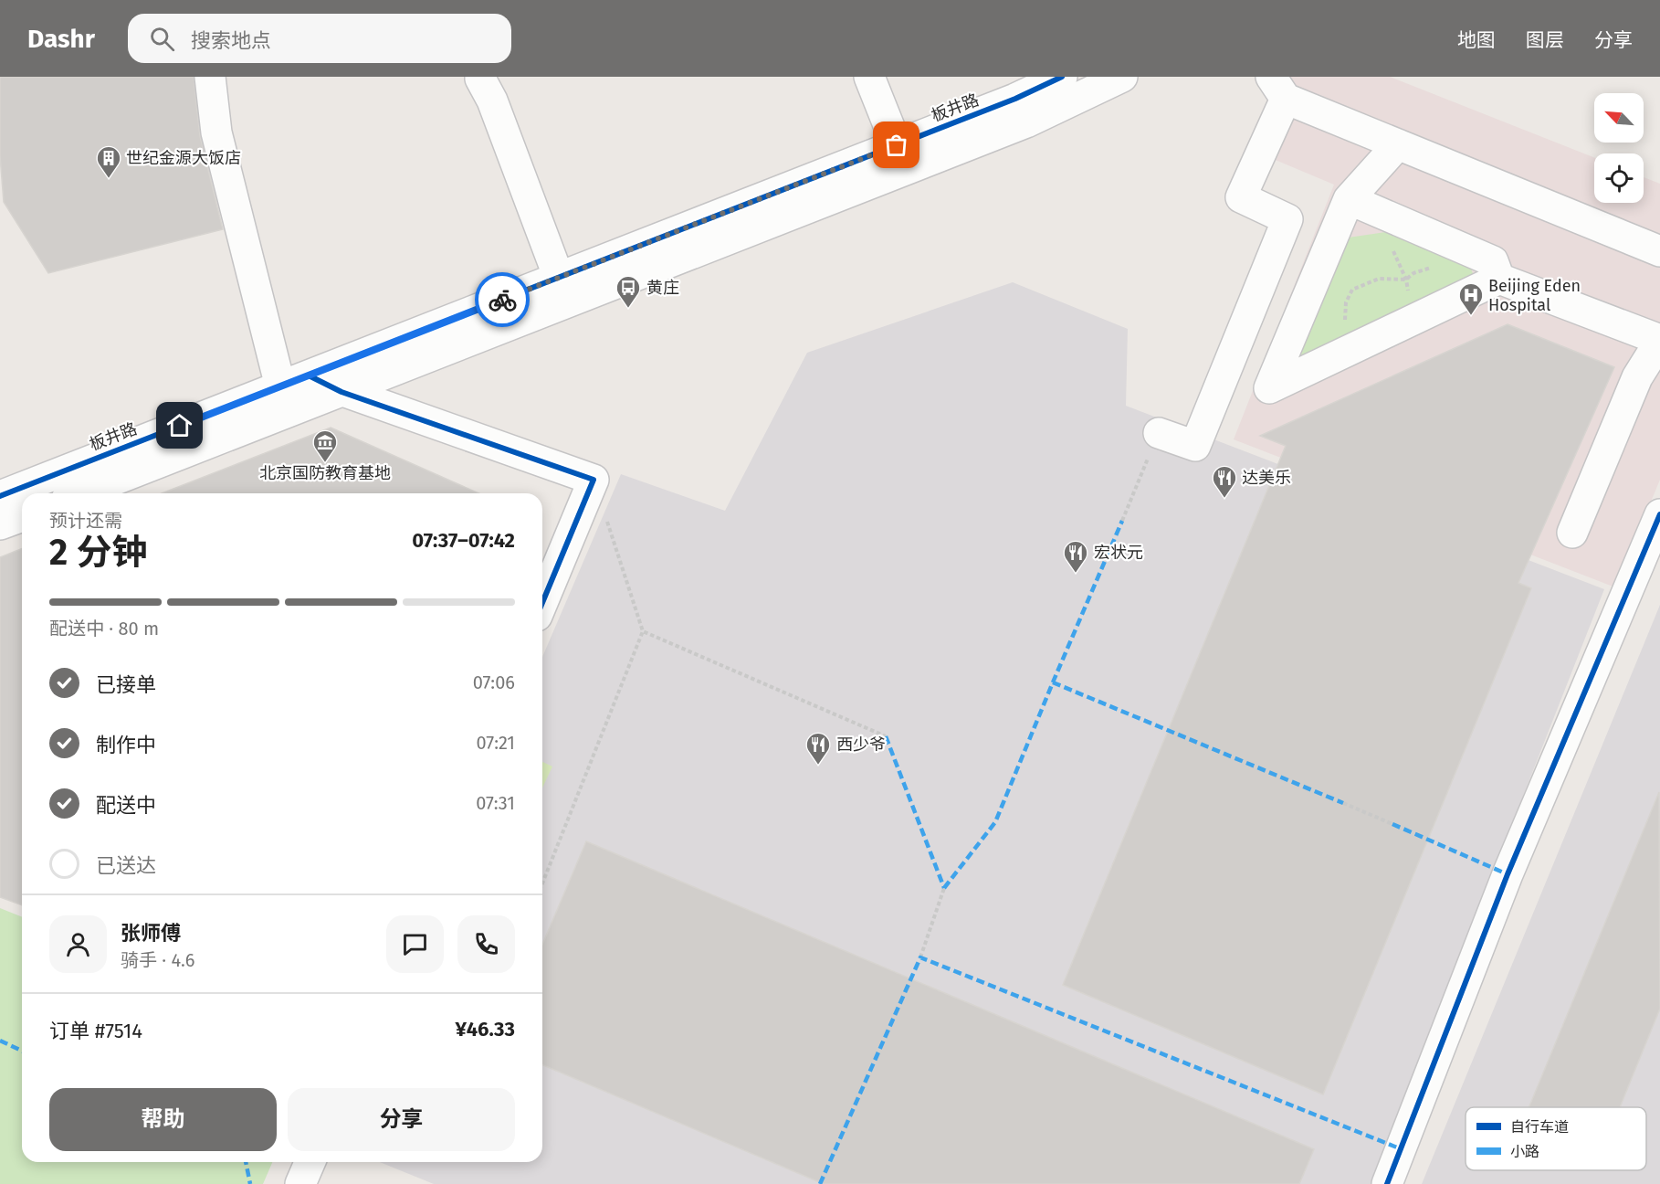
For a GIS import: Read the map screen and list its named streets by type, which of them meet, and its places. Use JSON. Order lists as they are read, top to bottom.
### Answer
{
  "streets": {
    "street": ["板井路"]
  },
  "places": {
    "building": ["世纪金源大饭店"],
    "bus stop": ["黄庄"],
    "hospital": ["Beijing Eden Hospital"],
    "museum": ["北京国防教育基地"],
    "restaurant": ["达美乐", "宏状元", "西少爷"]
  },
  "legend": ["自行车道", "小路"],
  "north": "top left",
  "page": {
    "header": "Dashr",
    "search": "搜索地点",
    "nav": ["地图", "图层", "分享"],
    "heading": ["2 分钟", "预计还需", "07:37–07:42"],
    "panel": [
      "张师傅",
      "骑手 · 4.6",
      "订单 #7514",
      "¥46.33"
    ],
    "bar": "配送中 · 80 m",
    "list": [
      ["已接单", "07:06"],
      ["制作中", "07:21"],
      ["配送中", "07:31"],
      "已送达"
    ],
    "buttons": ["帮助", "分享"]
  }
}
